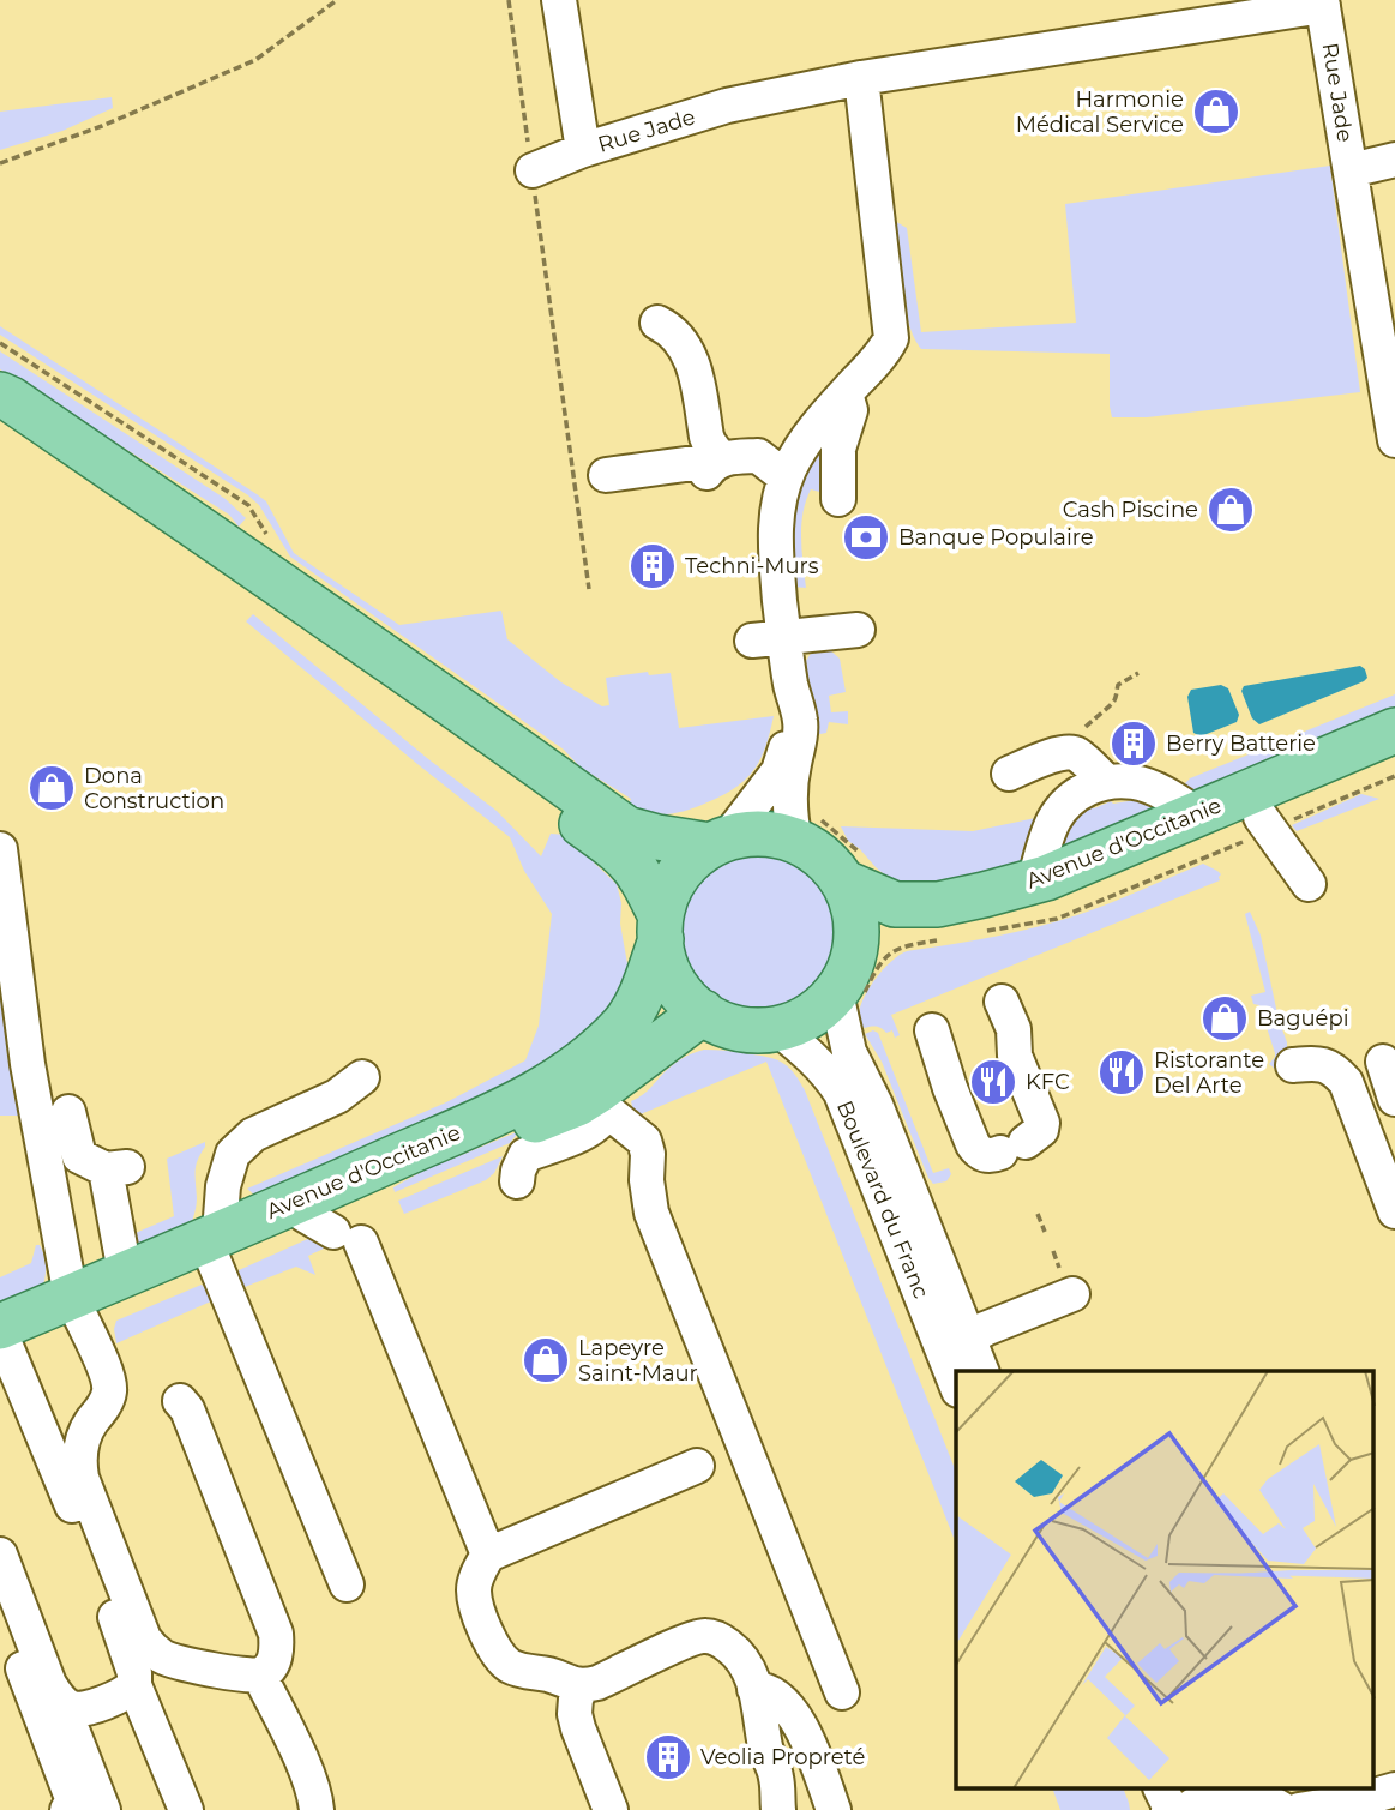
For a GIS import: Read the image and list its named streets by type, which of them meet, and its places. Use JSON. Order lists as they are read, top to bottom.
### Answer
{
  "streets": {
    "main road": ["Avenue d'Occitanie"],
    "street": ["Rue Jade", "Boulevard du Franc"]
  },
  "crossings": [
    ["Avenue d'Occitanie", "Boulevard du Franc"]
  ],
  "places": {
    "shop": [
      "Harmonie Médical Service",
      "Cash Piscine",
      "Dona Construction",
      "Baguépi",
      "Lapeyre Saint-Maur"
    ],
    "bank": ["Banque Populaire"],
    "building": ["Techni-Murs", "Berry Batterie", "Veolia Propreté"],
    "restaurant": ["Ristorante Del Arte", "KFC"]
  }
}
